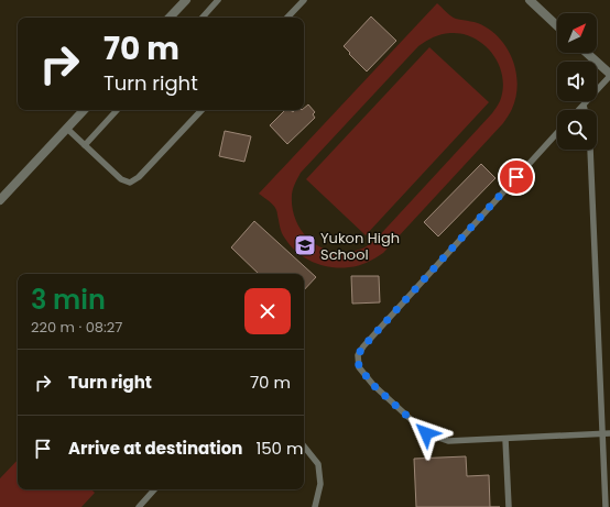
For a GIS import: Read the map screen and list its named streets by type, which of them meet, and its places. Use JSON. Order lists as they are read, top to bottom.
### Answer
{
  "places": {
    "school or university": ["Yukon High School"]
  },
  "north": "top right",
  "page": {
    "turn": ["70 m", "Turn right"],
    "heading": ["3 min", "220 m · 08:27"],
    "list": [
      {
        "name": "Turn right",
        "value": "70 m"
      },
      {
        "name": "Arrive at destination",
        "value": "150 m"
      }
    ]
  }
}
